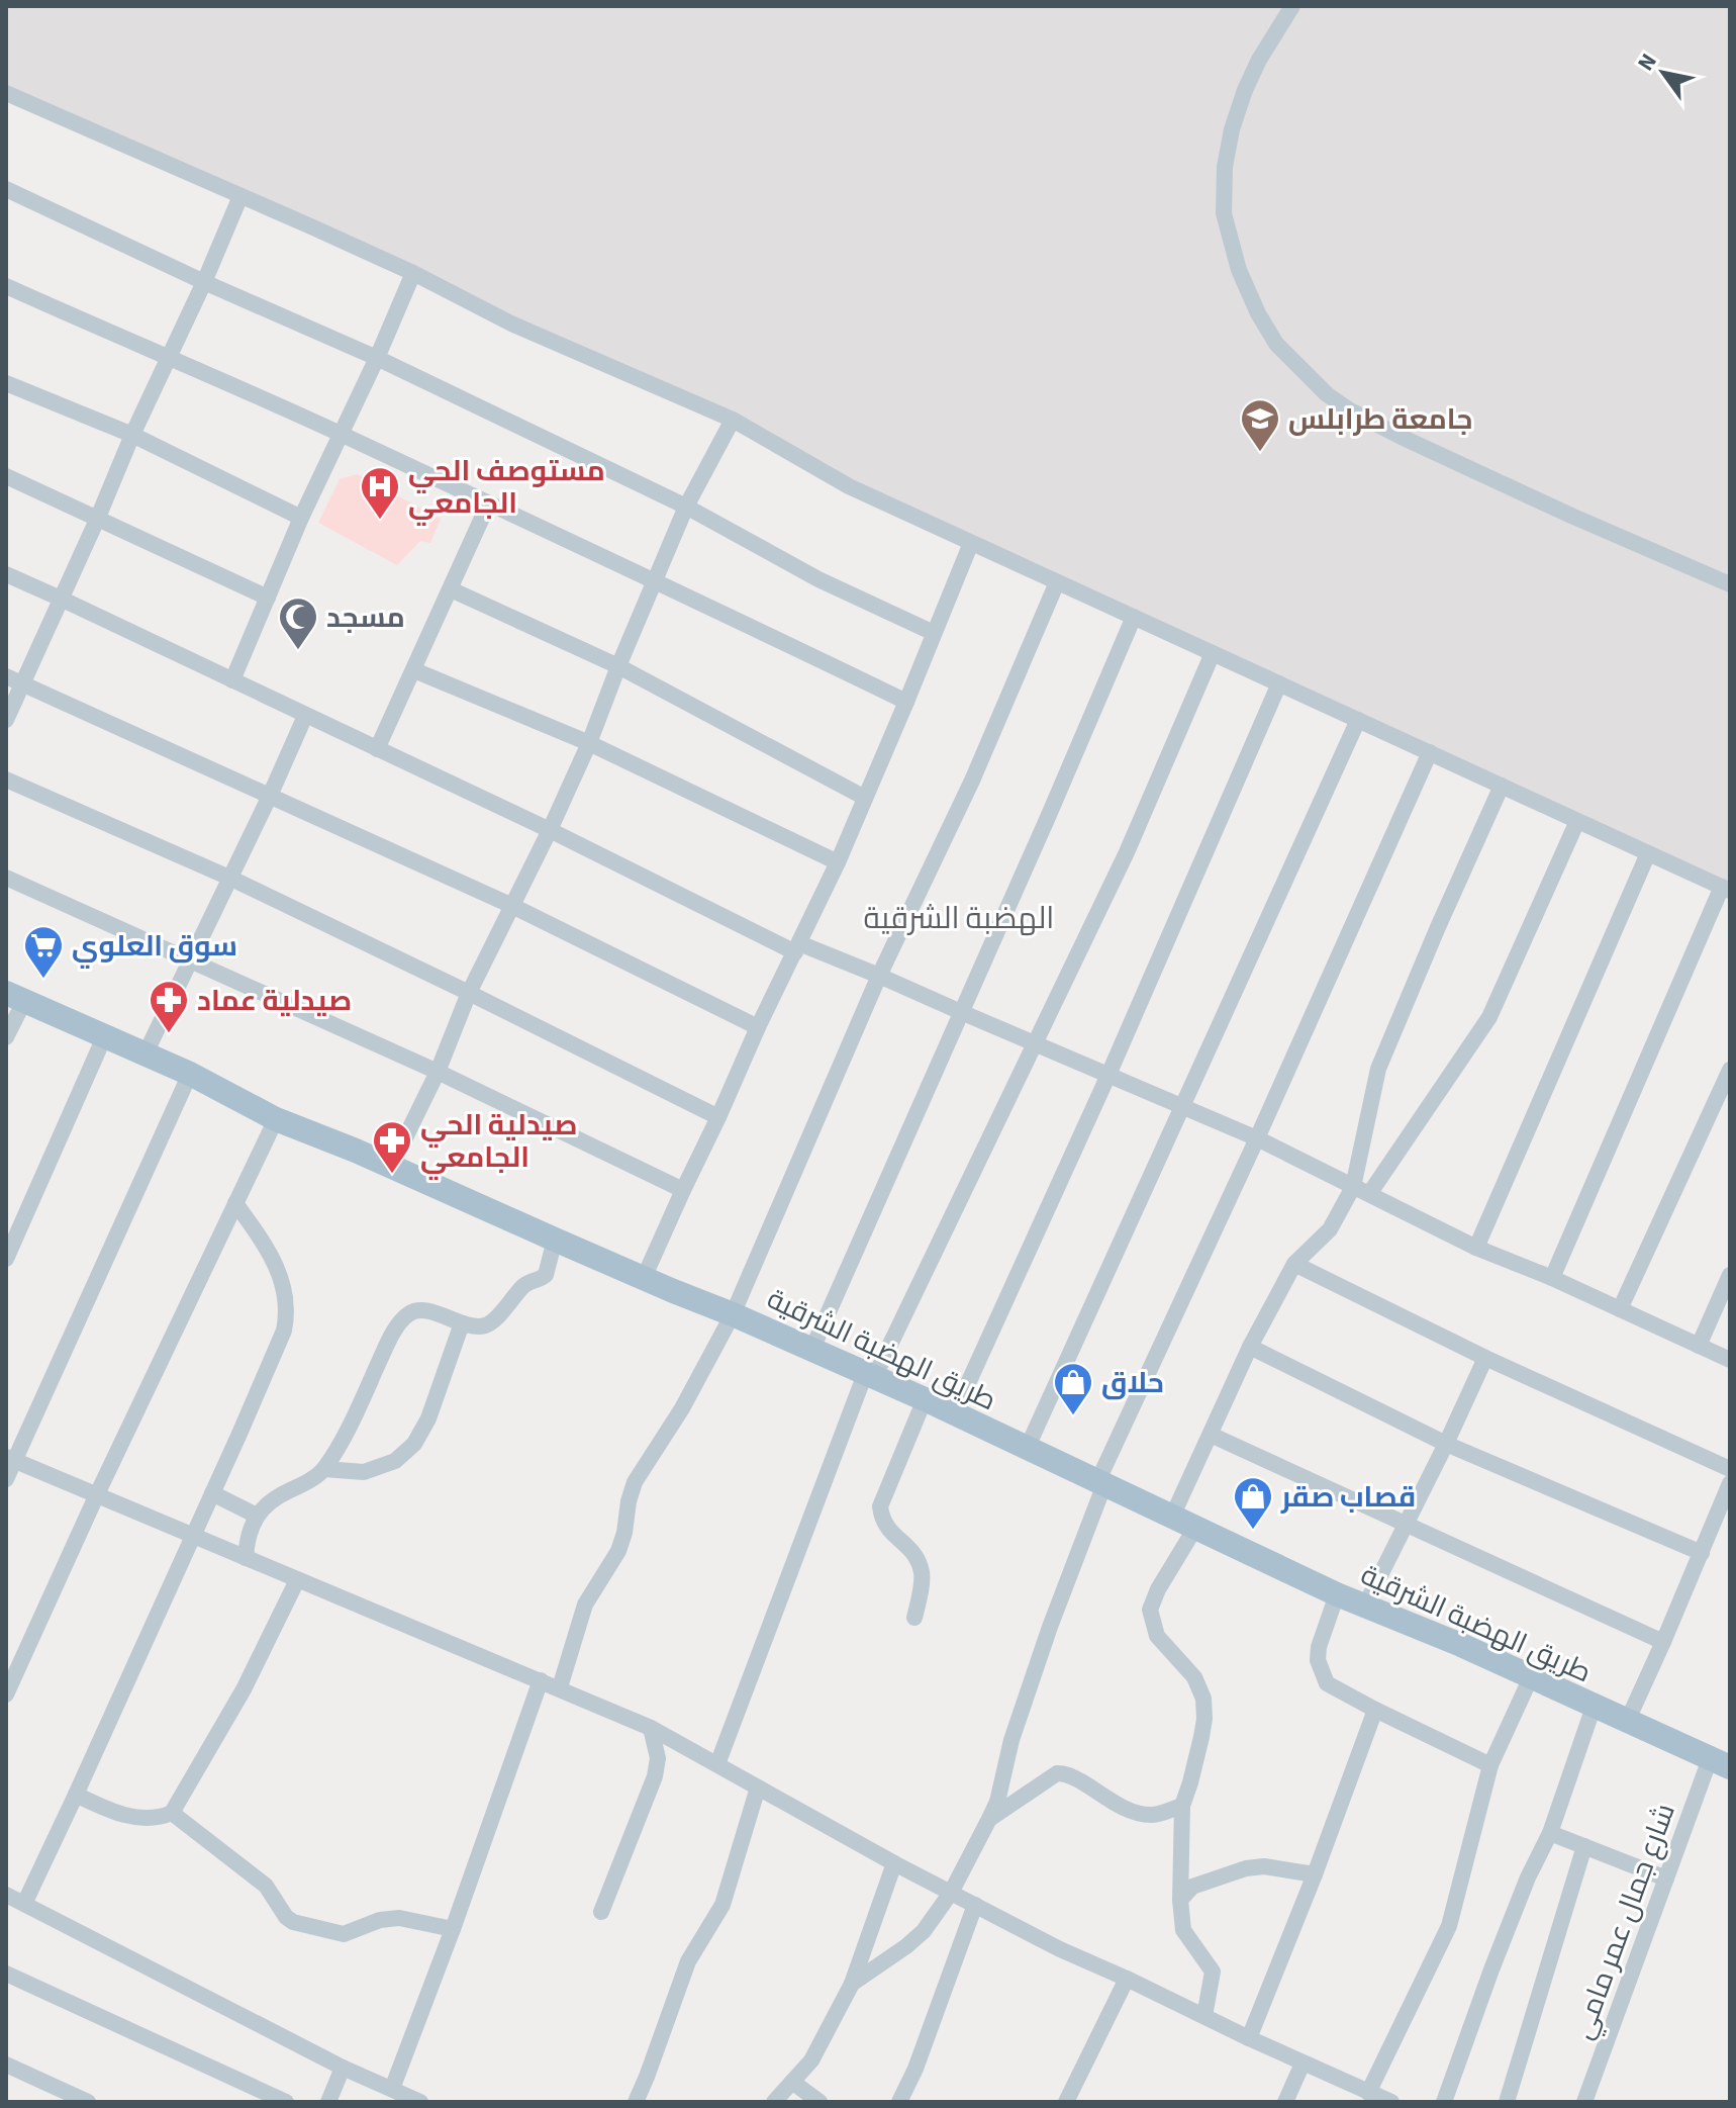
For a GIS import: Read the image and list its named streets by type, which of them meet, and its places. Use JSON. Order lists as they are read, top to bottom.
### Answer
{
  "streets": {
    "main road": ["طريق الهضبة الشرقية"],
    "street": ["شارع جمال عمر مامي"]
  },
  "crossings": [
    ["طريق الهضبة الشرقية", "شارع جمال عمر مامي"]
  ],
  "districts": ["الهضبة الشرقية"],
  "places": {
    "school or university": ["جامعة طرابلس"],
    "hospital": ["مستوصف الحي الجامعي"],
    "mosque": ["مسجد"],
    "supermarket": ["سوق العلوي"],
    "pharmacy": ["صيدلية عماد", "صيدلية الحي الجامعي"],
    "shop": ["حلاق", "قصاب صقر"]
  },
  "north": "top left"
}
